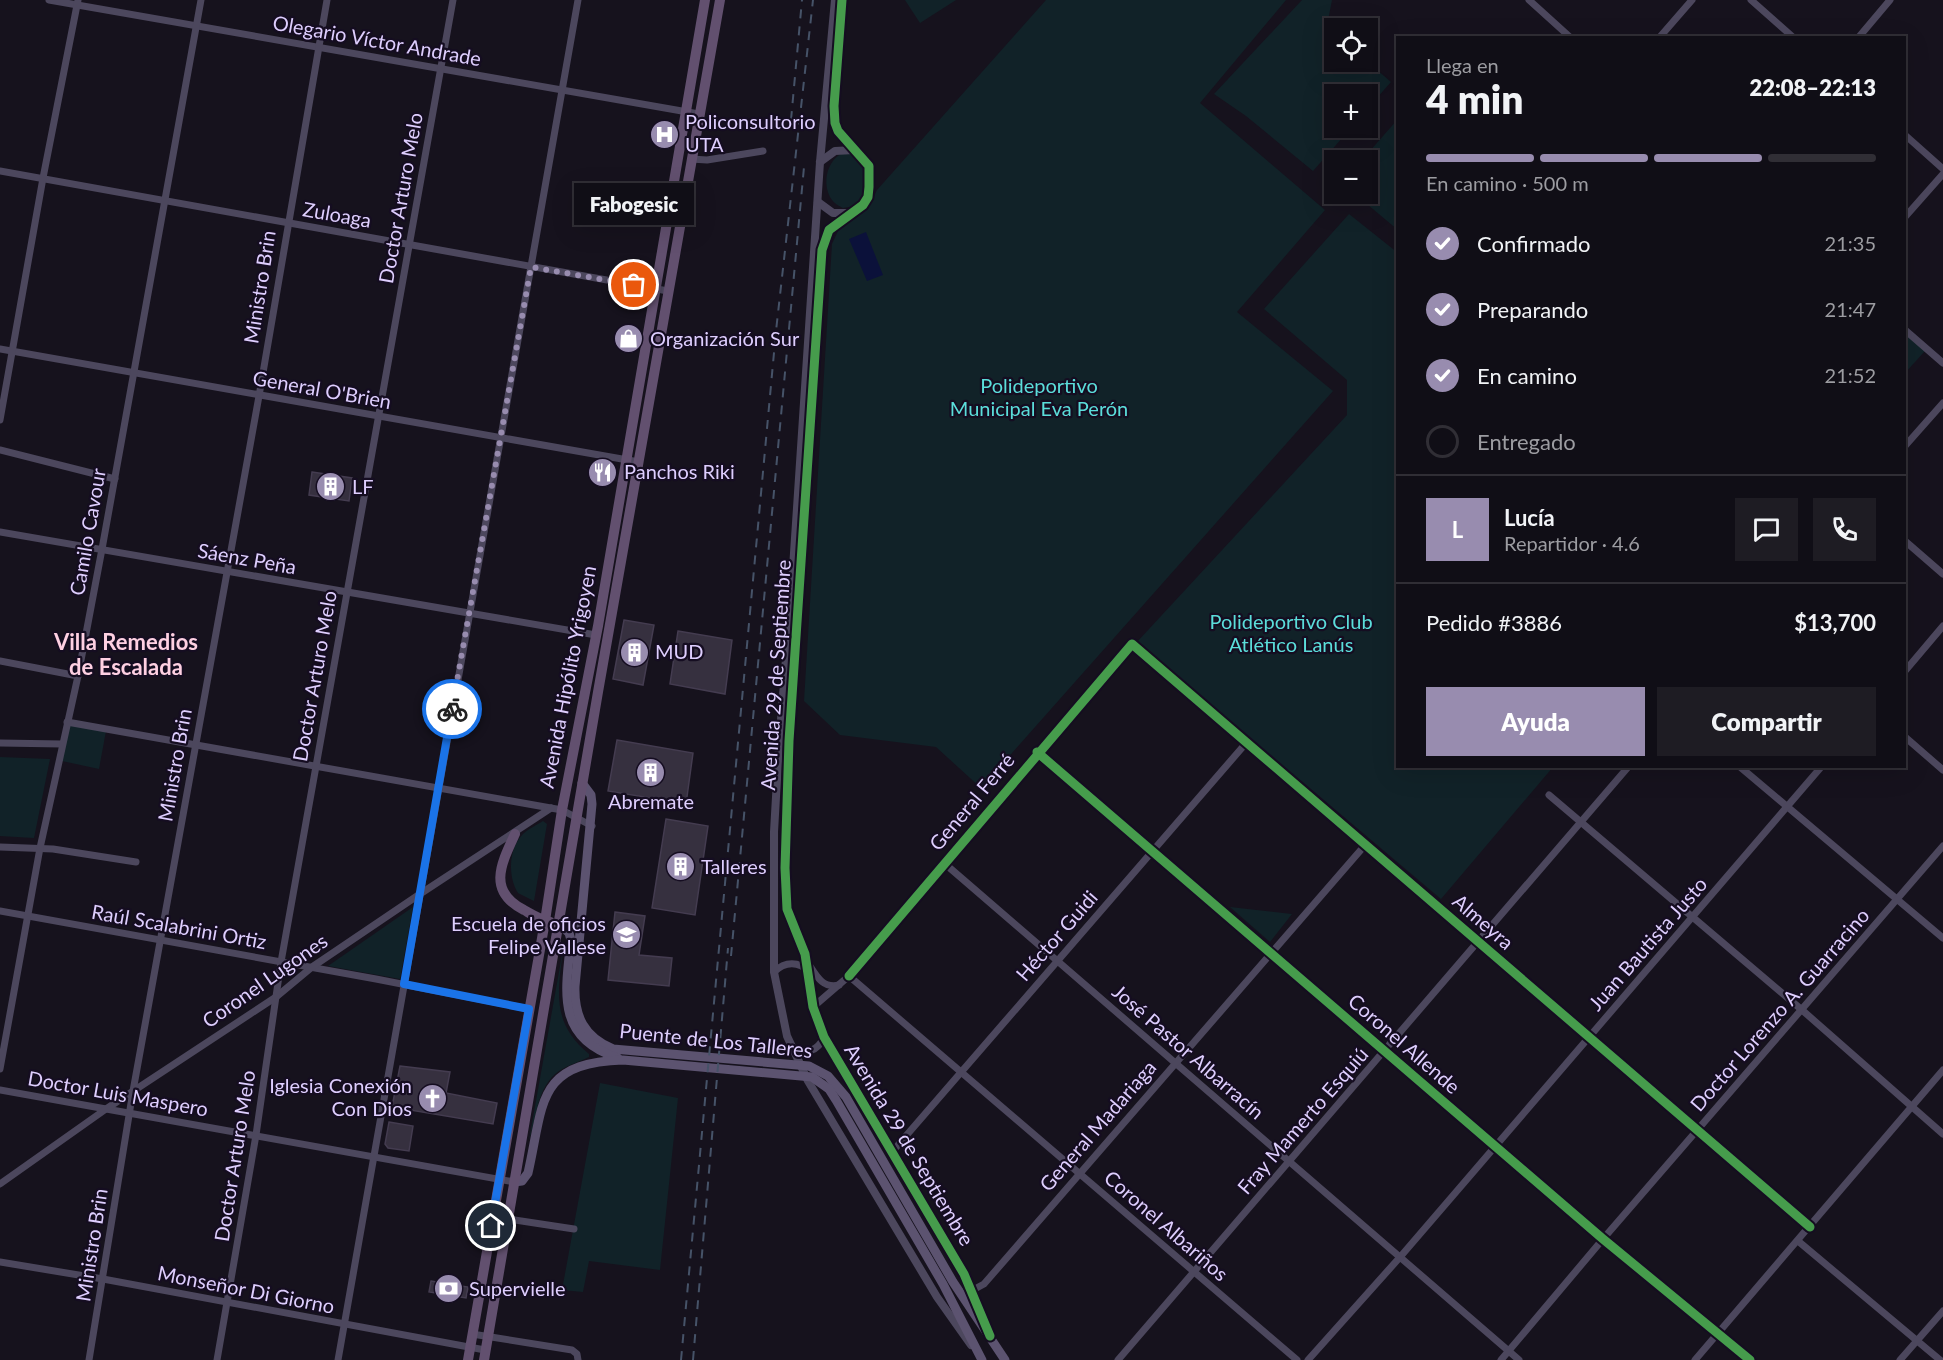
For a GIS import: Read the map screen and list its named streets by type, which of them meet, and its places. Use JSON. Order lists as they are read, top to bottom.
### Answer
{
  "streets": {
    "main road": ["Avenida 29 de Septiembre", "Avenida Hipólito Yrigoyen", "Puente de Los Talleres"],
    "street": [
      "Olegario Víctor Andrade",
      "Doctor Arturo Melo",
      "Zuloaga",
      "Ministro Brin",
      "General O'Brien",
      "Camilo Cavour",
      "Sáenz Peña",
      "General Ferré",
      "Almeyra",
      "Raúl Scalabrini Ortiz",
      "Héctor Guidi",
      "Juan Bautista Justo",
      "Coronel Lugones",
      "Doctor Lorenzo A. Guarracino",
      "Coronel Allende",
      "José Pastor Albarracín",
      "Doctor Luis Maspero",
      "Fray Mamerto Esquiú",
      "General Madariaga",
      "Coronel Albariños",
      "Monseñor Di Giorno"
    ]
  },
  "crossings": [
    ["Olegario Víctor Andrade", "Doctor Arturo Melo"],
    ["Olegario Víctor Andrade", "Ministro Brin"],
    ["Olegario Víctor Andrade", "Camilo Cavour"],
    ["Olegario Víctor Andrade", "Avenida Hipólito Yrigoyen"],
    ["Doctor Arturo Melo", "Zuloaga"],
    ["Doctor Arturo Melo", "General O'Brien"],
    ["Doctor Arturo Melo", "Sáenz Peña"],
    ["Doctor Arturo Melo", "Raúl Scalabrini Ortiz"],
    ["Doctor Arturo Melo", "Coronel Lugones"],
    ["Doctor Arturo Melo", "Doctor Luis Maspero"],
    ["Doctor Arturo Melo", "Monseñor Di Giorno"],
    ["Zuloaga", "Ministro Brin"],
    ["Zuloaga", "Camilo Cavour"],
    ["Zuloaga", "Avenida Hipólito Yrigoyen"],
    ["Ministro Brin", "General O'Brien"],
    ["Ministro Brin", "Sáenz Peña"],
    ["Ministro Brin", "Raúl Scalabrini Ortiz"],
    ["Ministro Brin", "Coronel Lugones"],
    ["Ministro Brin", "Doctor Luis Maspero"],
    ["Ministro Brin", "Monseñor Di Giorno"],
    ["General O'Brien", "Camilo Cavour"],
    ["General O'Brien", "Avenida Hipólito Yrigoyen"],
    ["Camilo Cavour", "Sáenz Peña"],
    ["Camilo Cavour", "Raúl Scalabrini Ortiz"],
    ["Sáenz Peña", "Avenida Hipólito Yrigoyen"],
    ["Avenida 29 de Septiembre", "Héctor Guidi"],
    ["Avenida 29 de Septiembre", "Puente de Los Talleres"],
    ["Avenida 29 de Septiembre", "General Madariaga"],
    ["Avenida Hipólito Yrigoyen", "Raúl Scalabrini Ortiz"],
    ["Avenida Hipólito Yrigoyen", "Coronel Lugones"],
    ["Avenida Hipólito Yrigoyen", "Puente de Los Talleres"],
    ["Avenida Hipólito Yrigoyen", "Doctor Luis Maspero"],
    ["Avenida Hipólito Yrigoyen", "Monseñor Di Giorno"],
    ["General Ferré", "Almeyra"],
    ["General Ferré", "Coronel Allende"],
    ["Almeyra", "Héctor Guidi"],
    ["Almeyra", "Juan Bautista Justo"],
    ["Almeyra", "Doctor Lorenzo A. Guarracino"],
    ["Almeyra", "Fray Mamerto Esquiú"],
    ["Almeyra", "General Madariaga"],
    ["Raúl Scalabrini Ortiz", "Coronel Lugones"],
    ["Héctor Guidi", "Coronel Allende"],
    ["Héctor Guidi", "José Pastor Albarracín"],
    ["Héctor Guidi", "Coronel Albariños"],
    ["Juan Bautista Justo", "Coronel Allende"],
    ["Juan Bautista Justo", "José Pastor Albarracín"],
    ["Coronel Lugones", "Doctor Luis Maspero"],
    ["Doctor Lorenzo A. Guarracino", "Coronel Allende"],
    ["Doctor Lorenzo A. Guarracino", "José Pastor Albarracín"],
    ["Puente de Los Talleres", "Doctor Luis Maspero"],
    ["Coronel Allende", "Fray Mamerto Esquiú"],
    ["Coronel Allende", "General Madariaga"],
    ["José Pastor Albarracín", "Fray Mamerto Esquiú"],
    ["José Pastor Albarracín", "General Madariaga"],
    ["Fray Mamerto Esquiú", "Coronel Albariños"],
    ["General Madariaga", "Coronel Albariños"]
  ],
  "districts": ["Villa Remedios de Escalada"],
  "parks": ["Polideportivo Municipal Eva Perón", "Polideportivo Club Atlético Lanús"],
  "places": {
    "hospital": ["Policonsultorio UTA"],
    "other": ["Fabogesic"],
    "shop": ["Organización Sur"],
    "restaurant": ["Panchos Riki"],
    "building": [
      "LF",
      "MUD",
      "Abremate",
      "Talleres"
    ],
    "school or university": ["Escuela de oficios Felipe Vallese"],
    "church": ["Iglesia Conexión Con Dios"],
    "bank": ["Supervielle"]
  },
  "page": {
    "map_buttons": ["+", "−"],
    "heading": ["4 min", "Llega en", "22:08–22:13"],
    "panel": [
      "Lucía",
      "Repartidor · 4.6",
      "Pedido #3886",
      "$13,700"
    ],
    "bar": "En camino · 500 m",
    "bubble": "Fabogesic",
    "list": [
      ["Confirmado", "21:35"],
      ["Preparando", "21:47"],
      ["En camino", "21:52"],
      "Entregado"
    ],
    "round": "L",
    "buttons": ["Ayuda", "Compartir"]
  }
}
